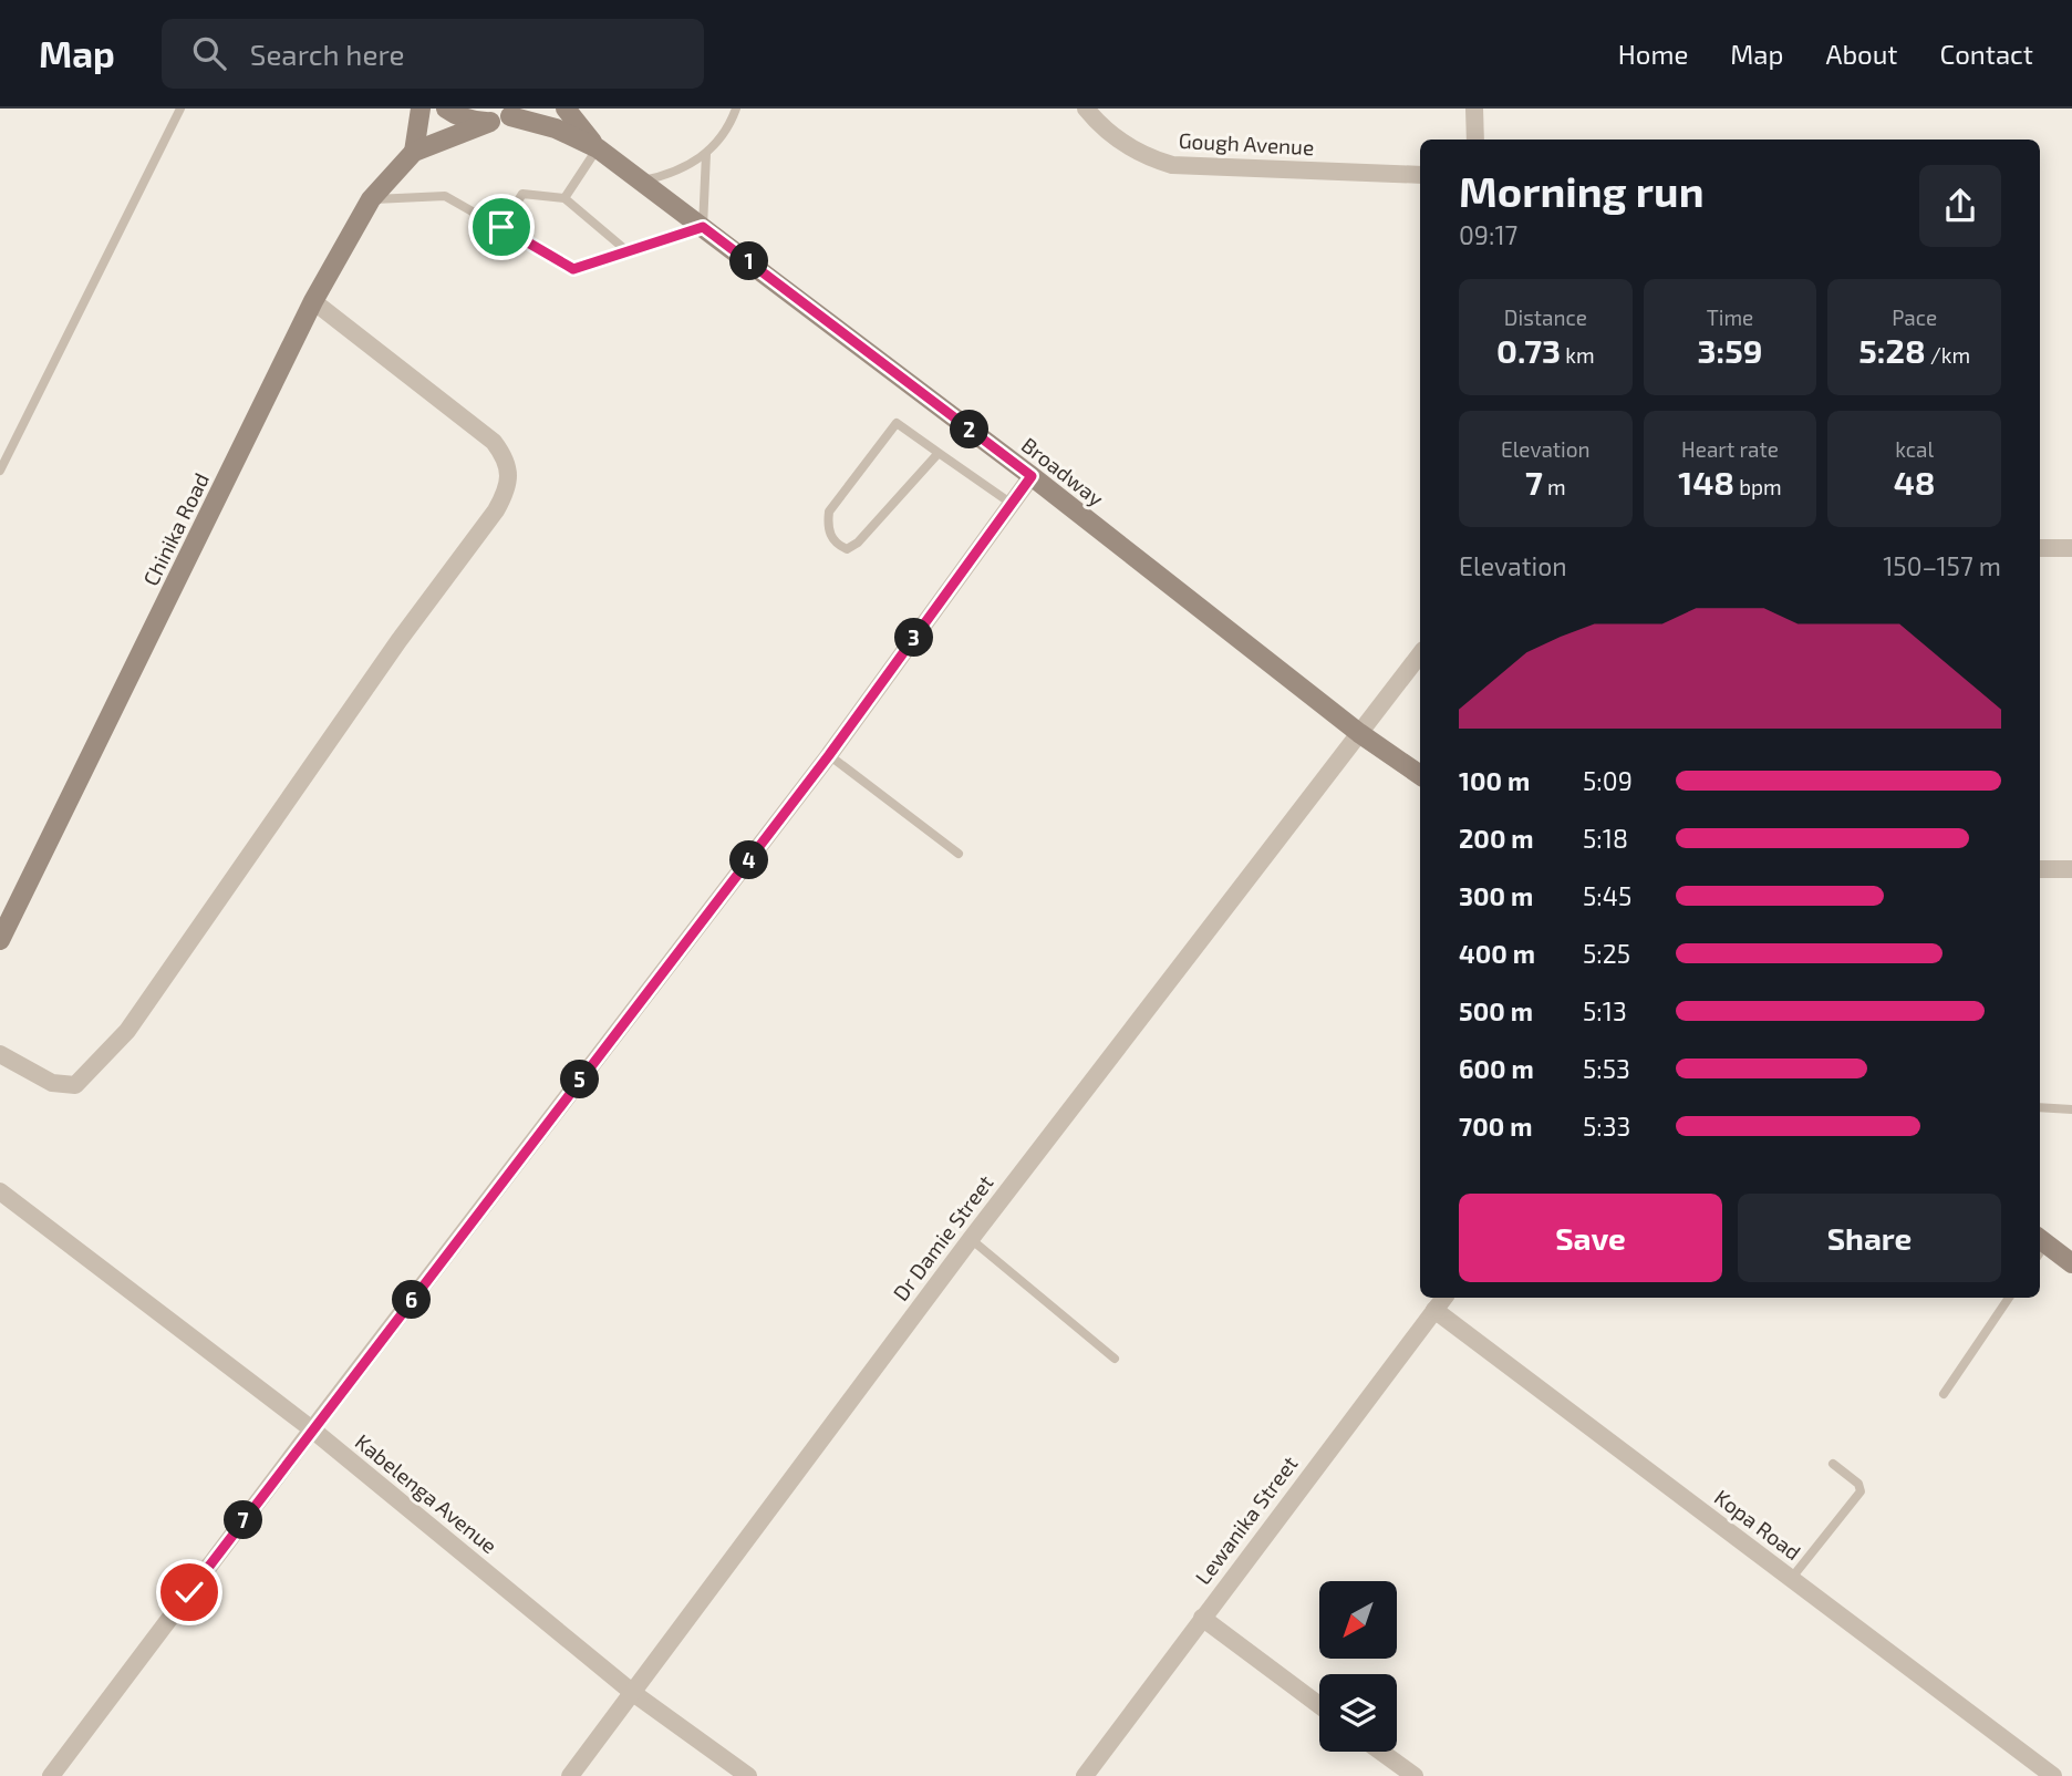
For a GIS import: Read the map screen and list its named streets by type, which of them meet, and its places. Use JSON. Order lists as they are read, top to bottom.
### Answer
{
  "streets": {
    "main road": ["Broadway", "Chinika Road"],
    "street": [
      "Gough Avenue",
      "Dr Damie Street",
      "Kabelenga Avenue",
      "Lewanika Street",
      "Kopa Road"
    ]
  },
  "crossings": [
    ["Broadway", "Dr Damie Street"],
    ["Dr Damie Street", "Kabelenga Avenue"],
    ["Lewanika Street", "Kopa Road"]
  ],
  "north": "bottom left",
  "page": {
    "header": "Map",
    "search": "Search here",
    "nav": [
      "Home",
      "Map",
      "About",
      "Contact"
    ],
    "heading": ["Morning run", "09:17"],
    "pins": [
      "1",
      "2",
      "3",
      "4",
      "5",
      "6",
      "7"
    ],
    "stats": [
      ["Distance", "0.73 km"],
      ["Time", "3:59"],
      ["Pace", "5:28 /km"],
      ["Elevation", "7 m"],
      ["Heart rate", "148 bpm"],
      ["kcal", "48"]
    ],
    "chart": ["Elevation", "150–157 m"],
    "list": [
      {
        "name": "100 m",
        "note": "5:09"
      },
      {
        "name": "200 m",
        "note": "5:18"
      },
      {
        "name": "300 m",
        "note": "5:45"
      },
      {
        "name": "400 m",
        "note": "5:25"
      },
      {
        "name": "500 m",
        "note": "5:13"
      },
      {
        "name": "600 m",
        "note": "5:53"
      },
      {
        "name": "700 m",
        "note": "5:33"
      }
    ],
    "buttons": ["Save", "Share"]
  }
}
